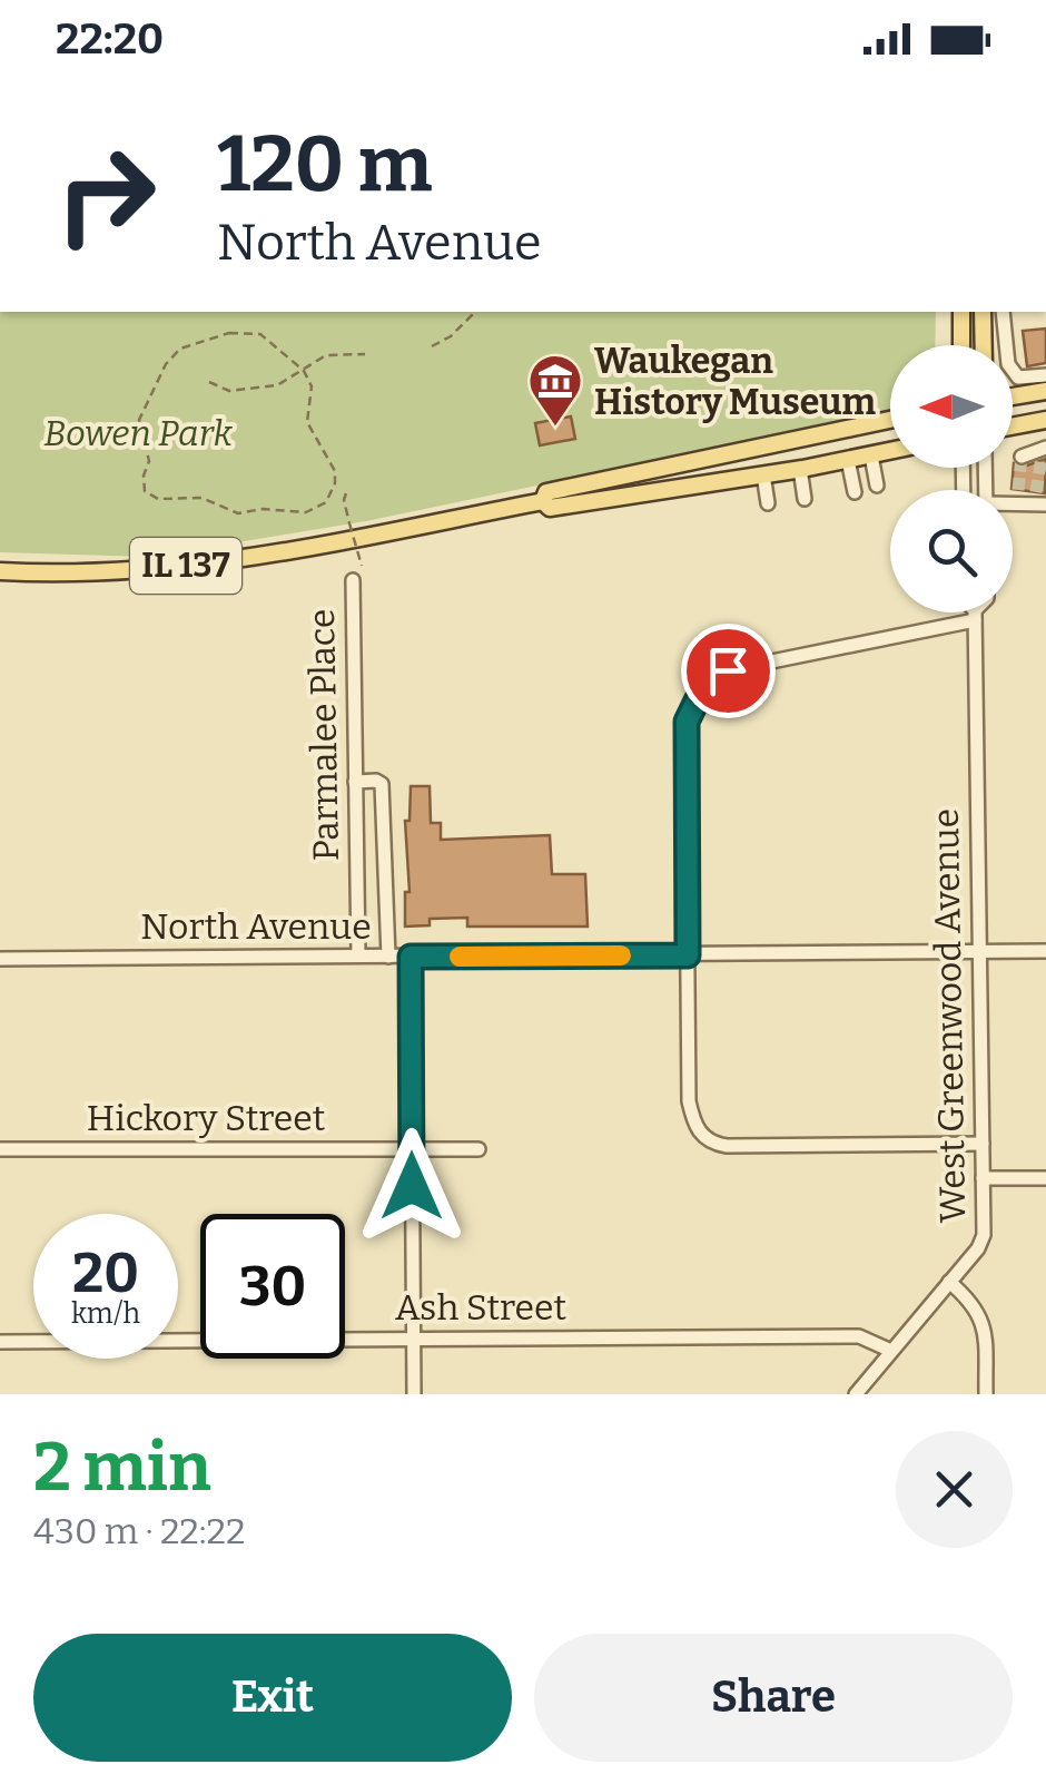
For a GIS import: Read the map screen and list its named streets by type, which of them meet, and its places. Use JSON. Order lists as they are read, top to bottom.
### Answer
{
  "streets": {
    "main road": ["IL 137"],
    "street": [
      "Parmalee Place",
      "North Avenue",
      "West Greenwood Avenue",
      "Hickory Street",
      "Ash Street"
    ]
  },
  "crossings": [
    ["Parmalee Place", "North Avenue"],
    ["North Avenue", "West Greenwood Avenue"],
    ["West Greenwood Avenue", "Ash Street"]
  ],
  "parks": ["Bowen Park"],
  "places": {
    "museum": ["Waukegan History Museum"]
  },
  "north": "left",
  "page": {
    "status": "22:20",
    "turn": ["120 m", "North Avenue"],
    "speed": "20 km/h",
    "limit": "30",
    "heading": ["2 min", "430 m · 22:22"],
    "buttons": ["Exit", "Share"]
  }
}
